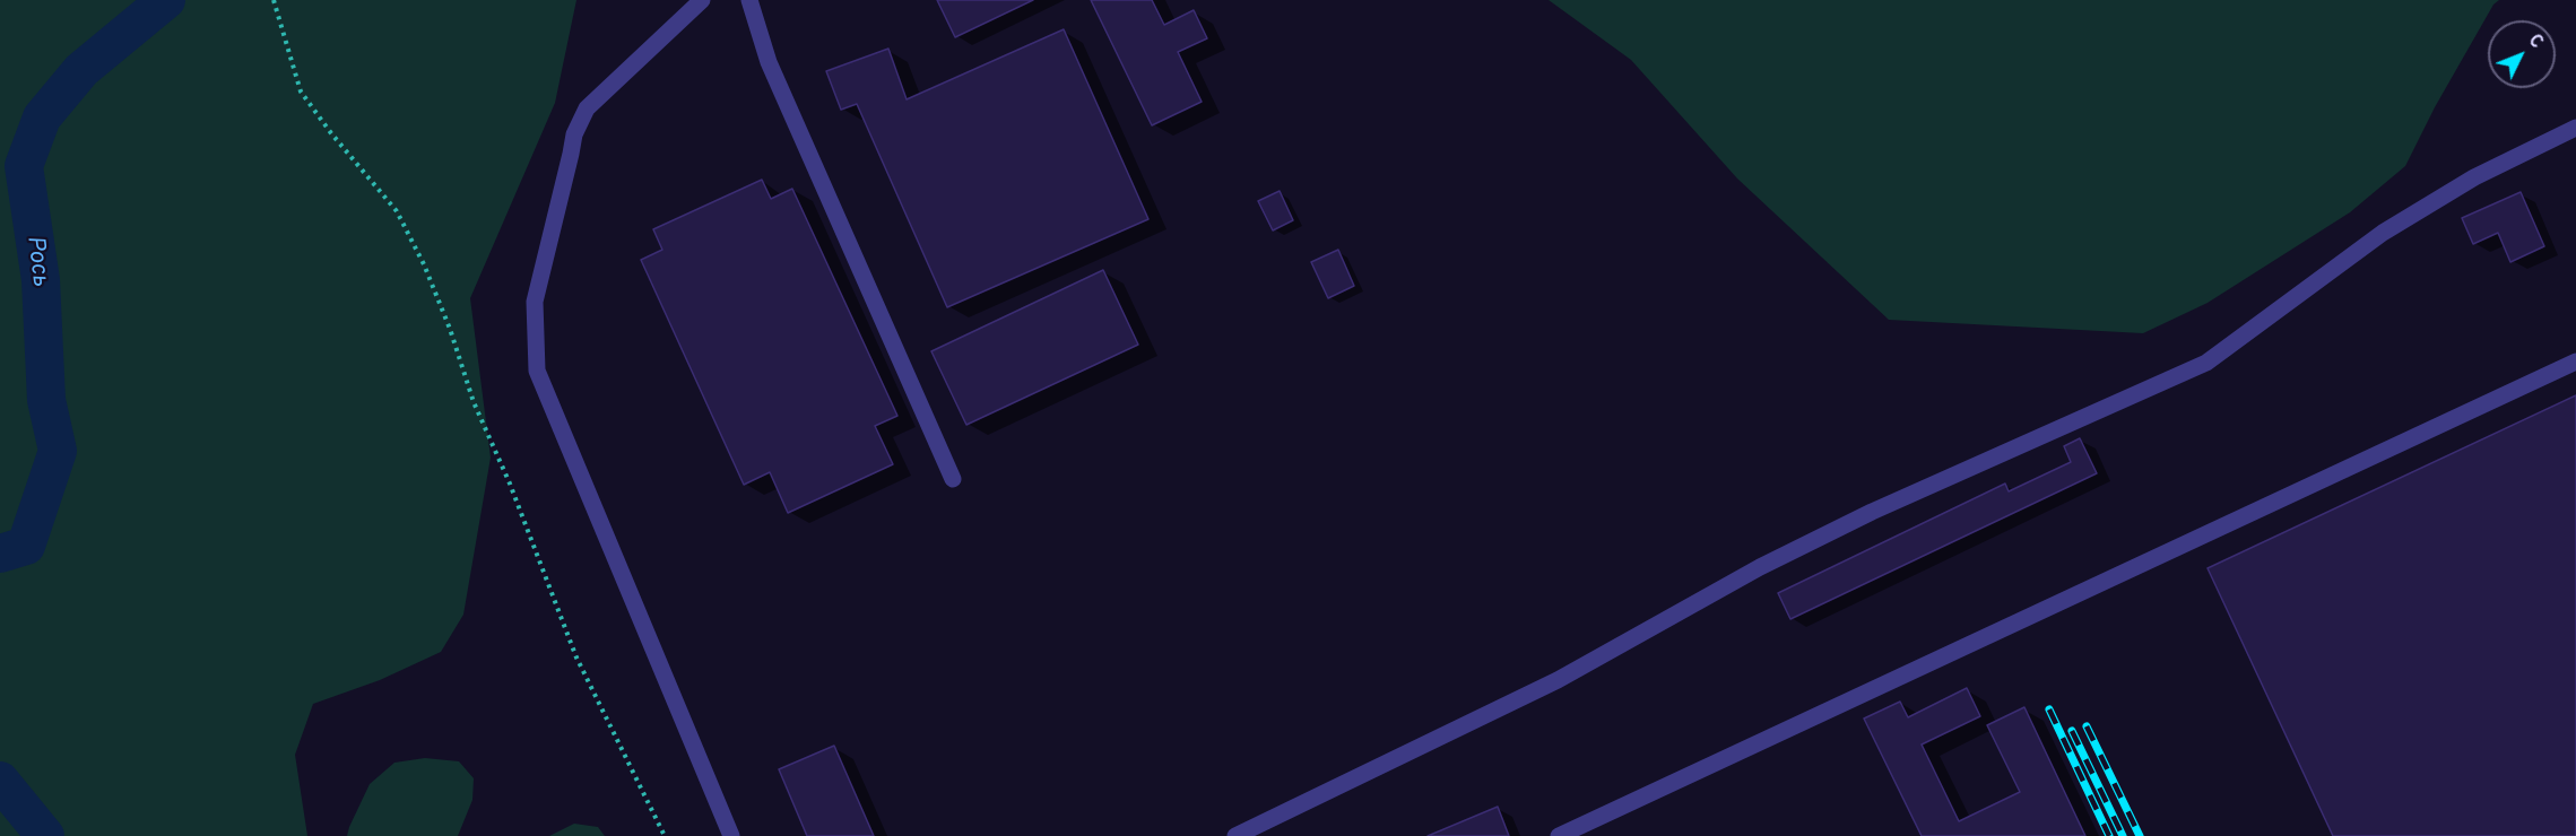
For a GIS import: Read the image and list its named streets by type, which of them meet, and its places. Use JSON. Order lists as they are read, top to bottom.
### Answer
{
  "water": ["Рось"],
  "north": "top right"
}
